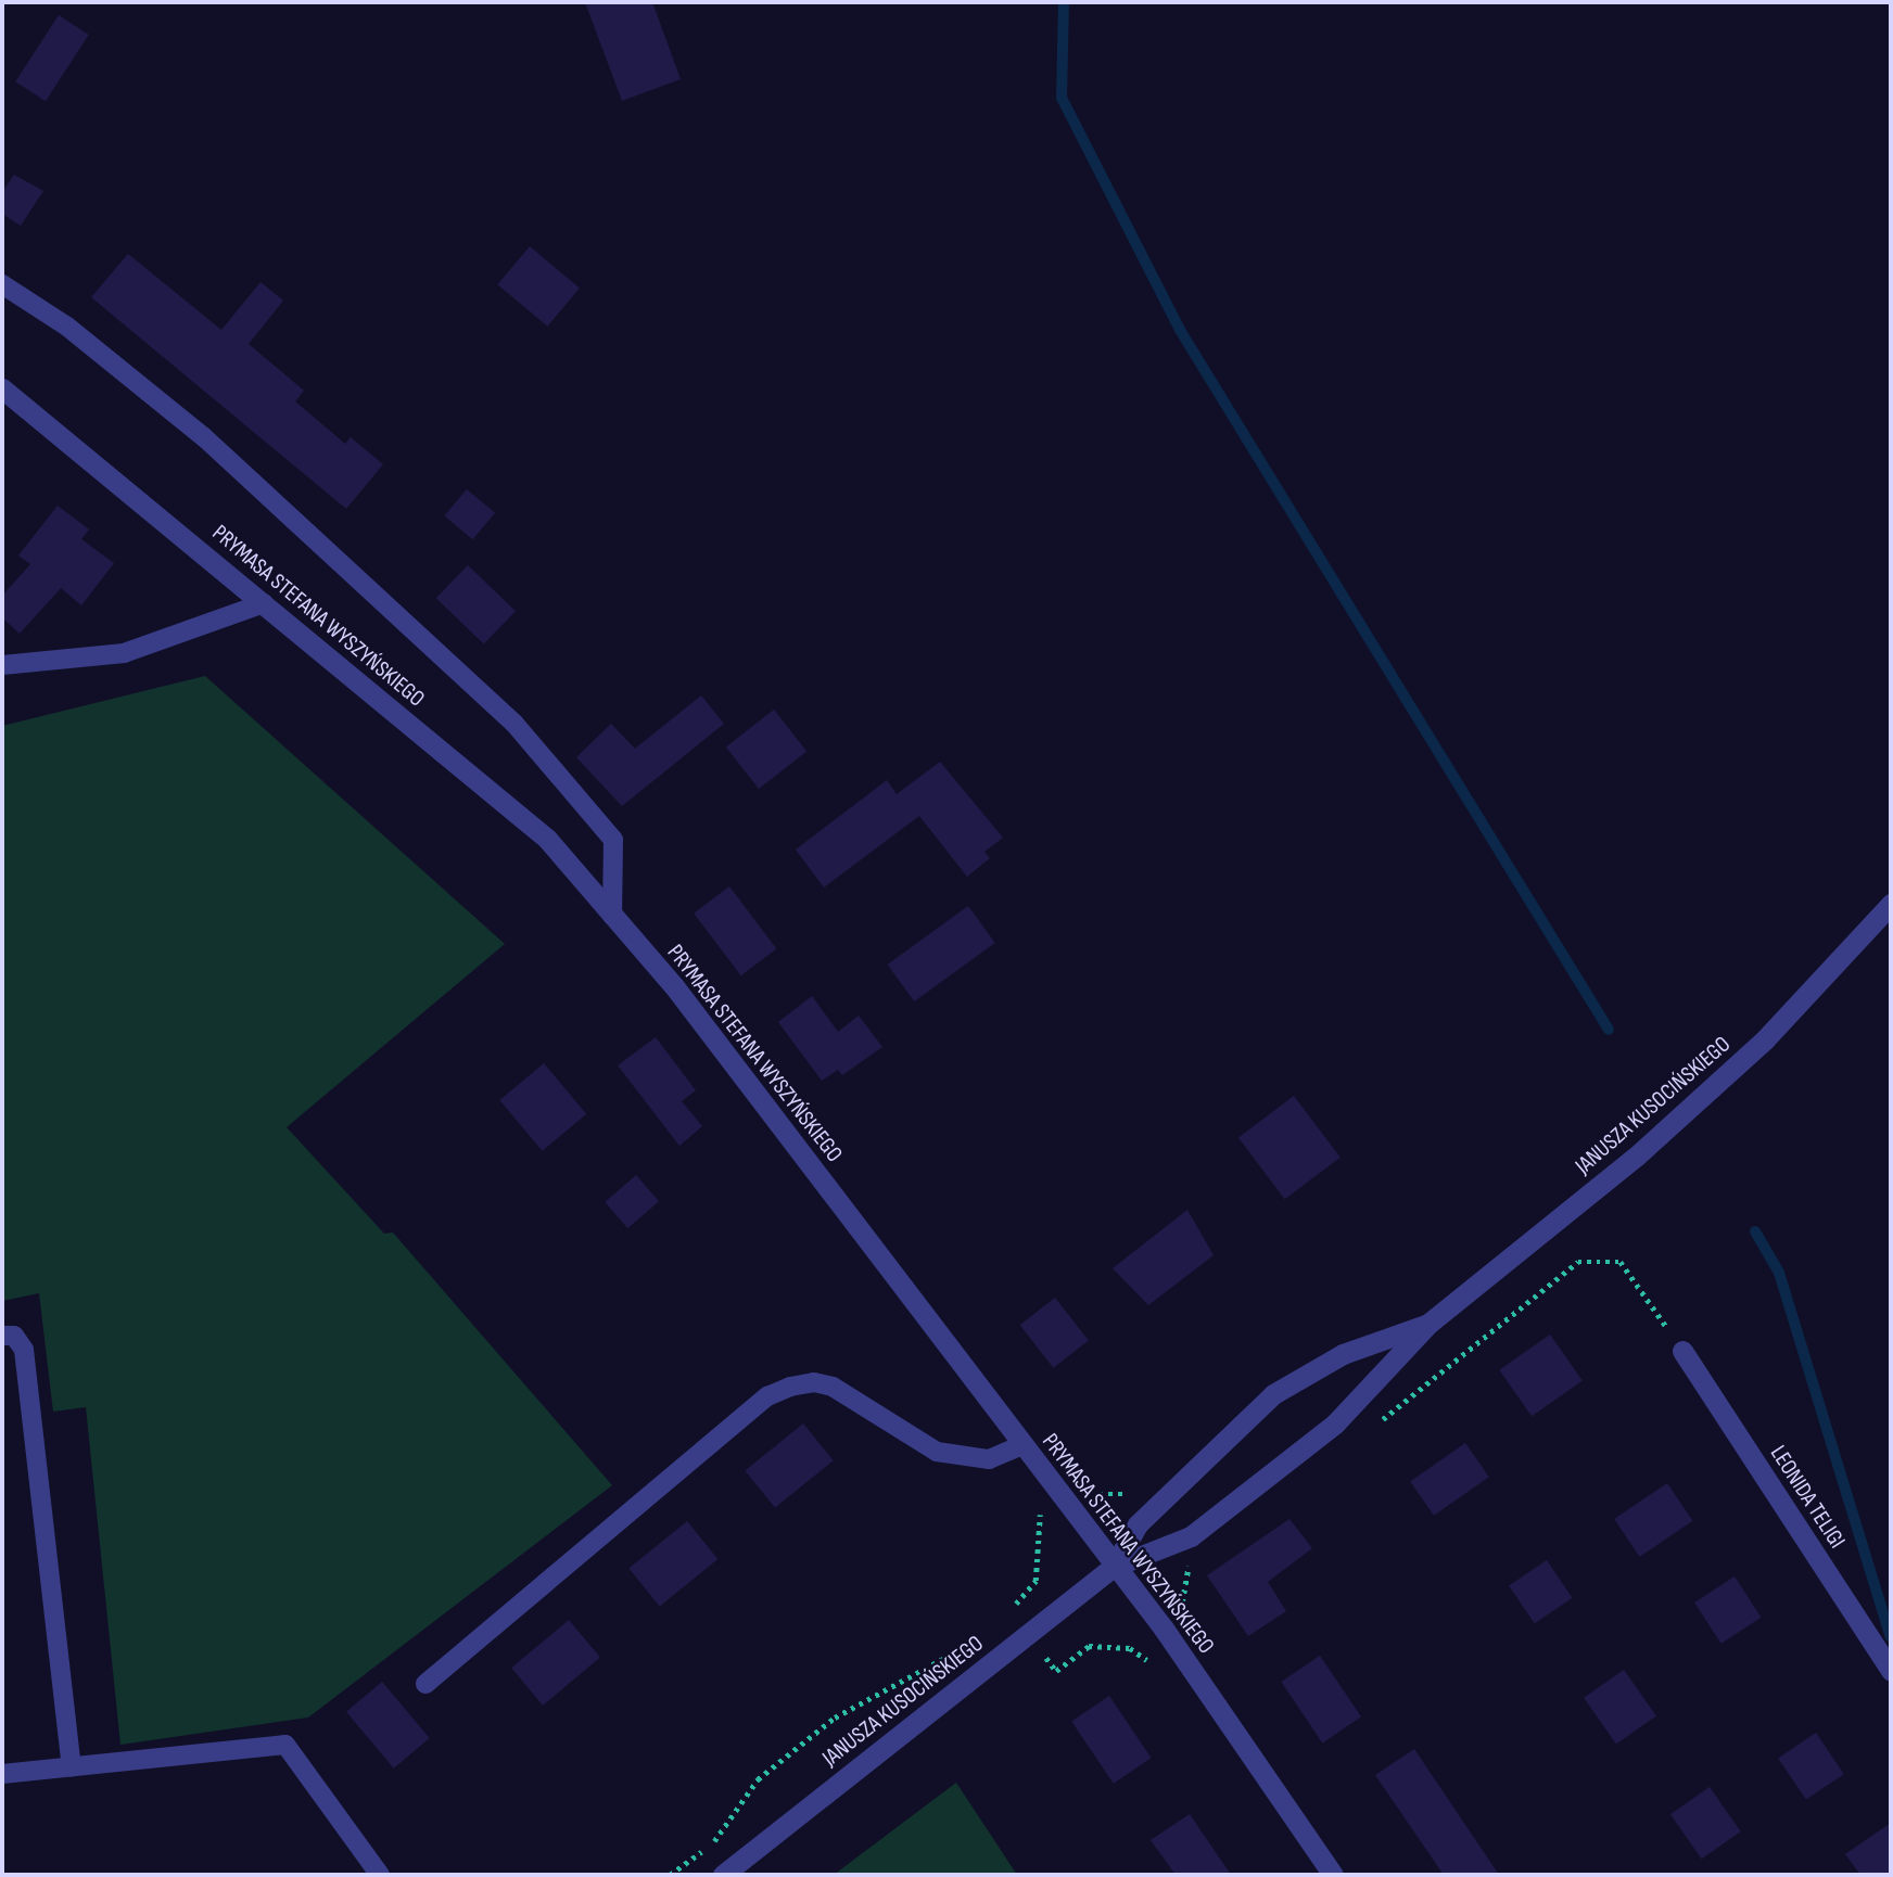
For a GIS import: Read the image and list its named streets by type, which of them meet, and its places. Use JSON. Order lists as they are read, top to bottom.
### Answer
{
  "streets": {
    "street": ["PRYMASA STEFANA WYSZYŃSKIEGO", "JANUSZA KUSOCIŃSKIEGO", "LEONIDA TELIGI"]
  },
  "crossings": [
    ["PRYMASA STEFANA WYSZYŃSKIEGO", "JANUSZA KUSOCIŃSKIEGO"]
  ]
}
